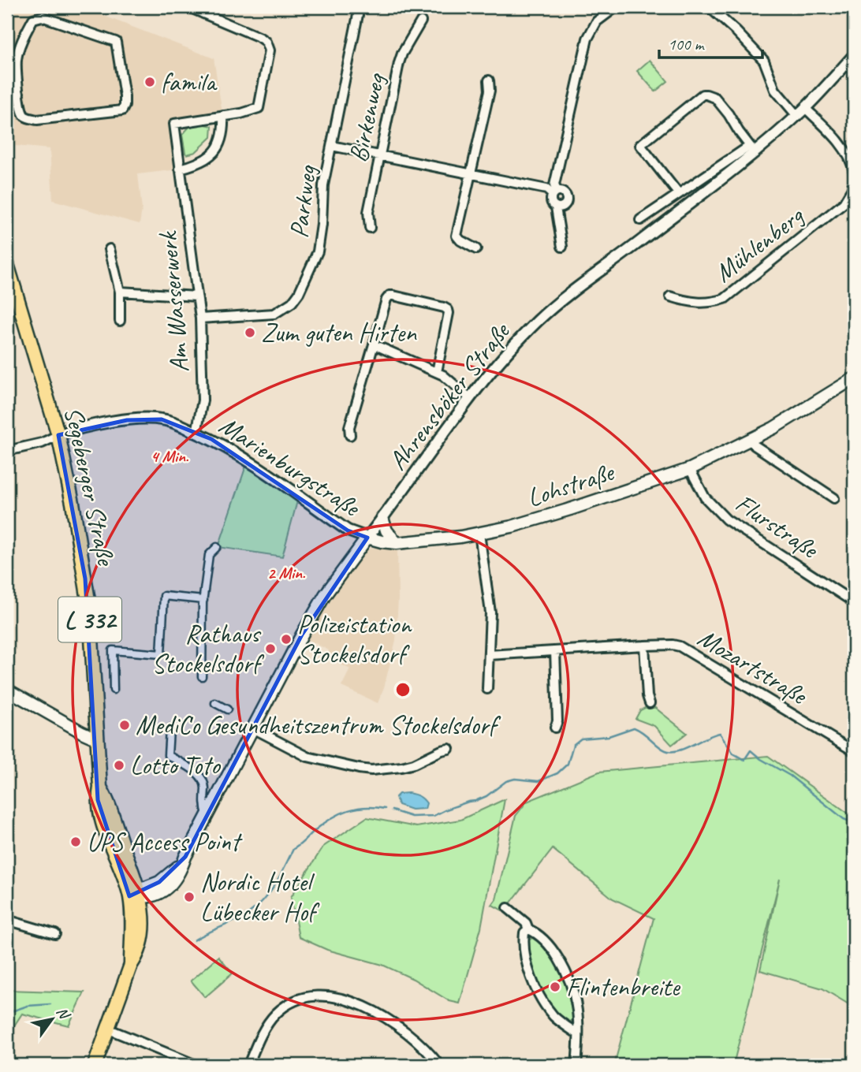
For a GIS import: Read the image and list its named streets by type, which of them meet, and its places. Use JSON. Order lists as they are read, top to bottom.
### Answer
{
  "streets": {
    "main road": [
      "Ahrensböker Straße",
      "Lohstraße",
      "Segeberger Straße",
      "L 332"
    ],
    "street": [
      "Birkenweg",
      "Parkweg",
      "Mühlenberg",
      "Am Wasserwerk",
      "Marienburgstraße",
      "Flurstraße",
      "Mozartstraße"
    ]
  },
  "crossings": [
    ["Parkweg", "Am Wasserwerk"],
    ["Am Wasserwerk", "Marienburgstraße"],
    ["Ahrensböker Straße", "Marienburgstraße"],
    ["Ahrensböker Straße", "Lohstraße"],
    ["Ahrensböker Straße", "Segeberger Straße"],
    ["Marienburgstraße", "Lohstraße"],
    ["Marienburgstraße", "Segeberger Straße"],
    ["Lohstraße", "Flurstraße"],
    ["Segeberger Straße", "L 332"]
  ],
  "places": [
    "famila",
    "Zum guten Hirten",
    "Polizeistation Stockelsdorf",
    "Rathaus Stockelsdorf",
    "MediCo Gesundheitszentrum Stockelsdorf",
    "Lotto Toto",
    "UPS Access Point",
    "Nordic Hotel Lübecker Hof",
    "Flintenbreite"
  ],
  "scale_bar": "100 m",
  "north": "top right",
  "rings": ["4 Min.", "2 Min."]
}
